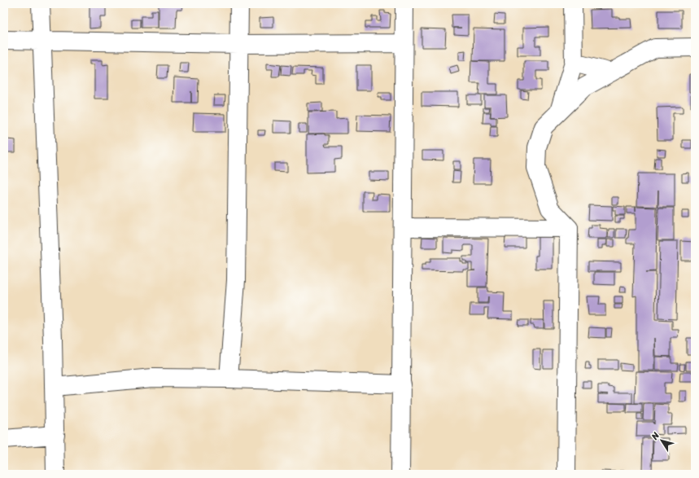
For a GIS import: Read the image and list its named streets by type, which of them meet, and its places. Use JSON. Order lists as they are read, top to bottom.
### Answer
{
  "north": "top left"
}
